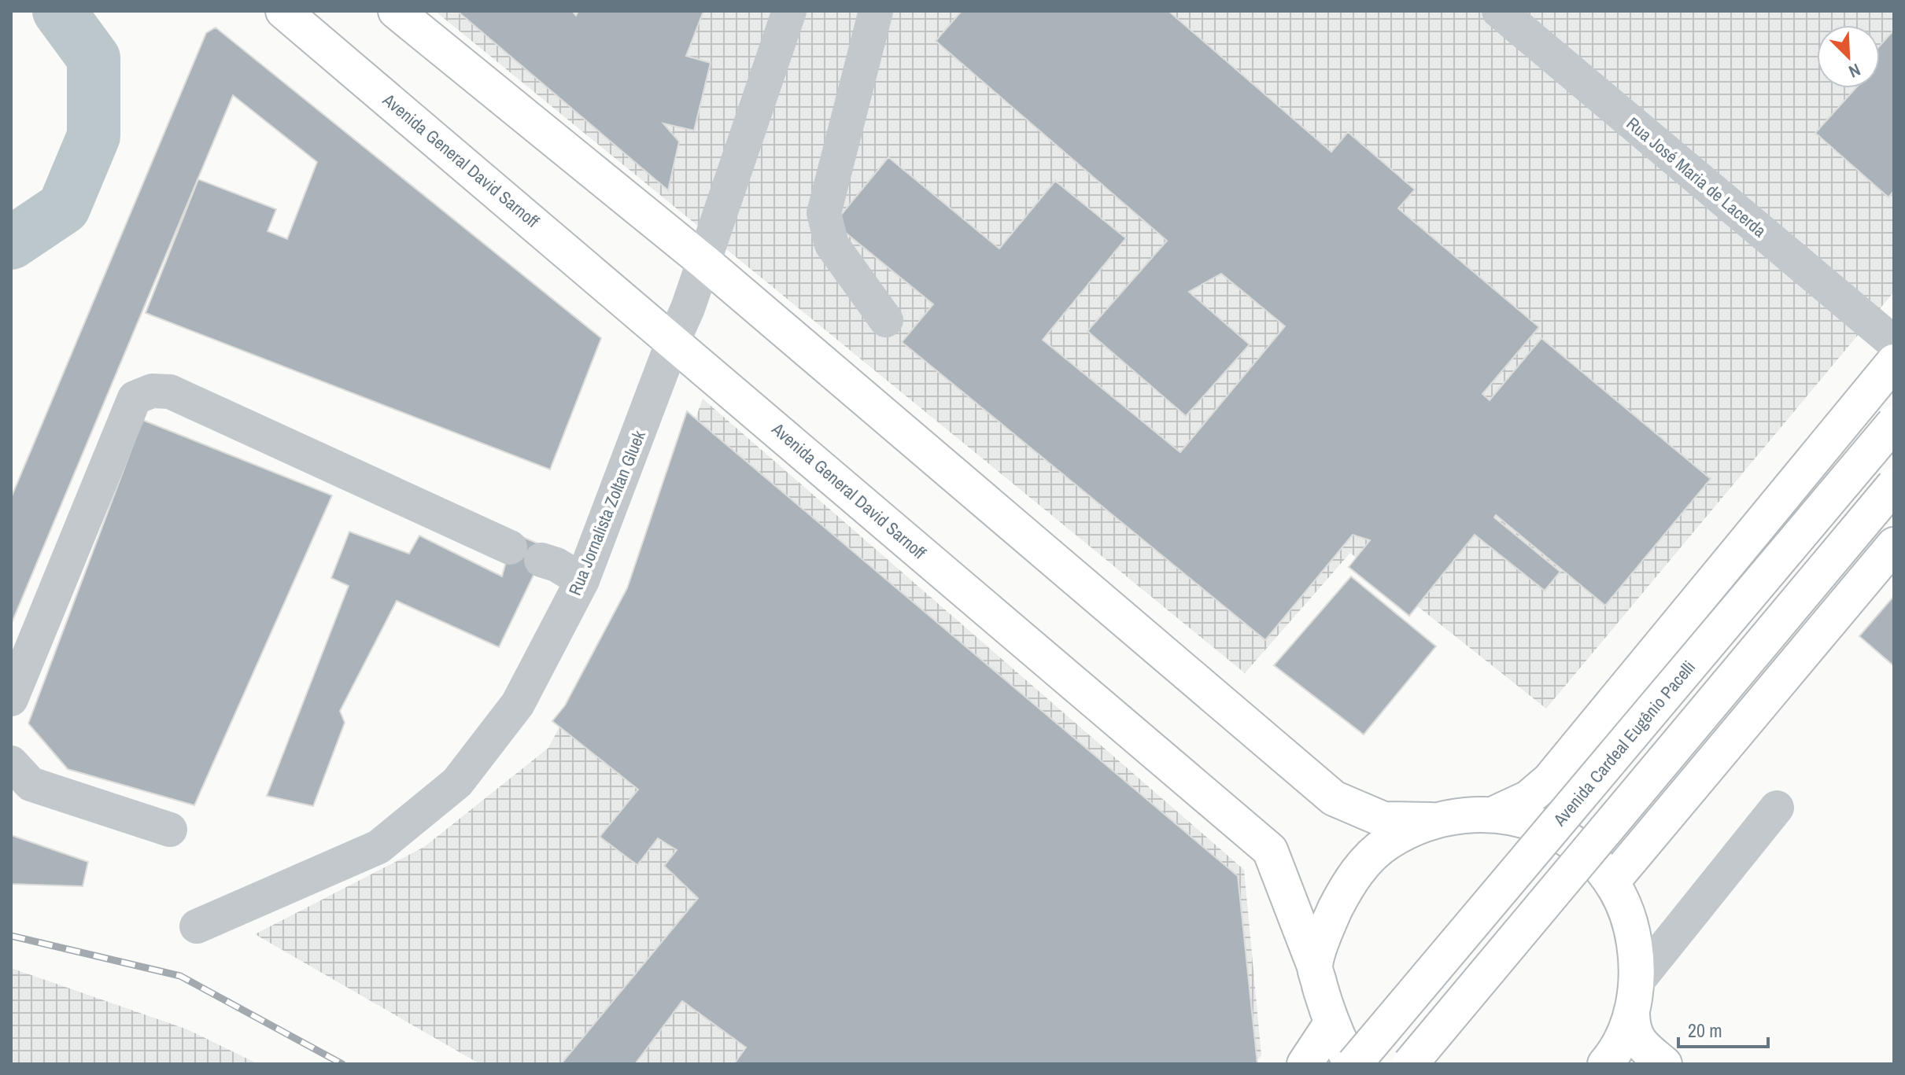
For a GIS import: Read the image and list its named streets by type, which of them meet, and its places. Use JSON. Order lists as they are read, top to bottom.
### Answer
{
  "streets": {
    "main road": ["Avenida General David Sarnoff", "Avenida Cardeal Eugênio Pacelli"],
    "street": ["Rua José Maria de Lacerda", "Rua Jornalista Zoltan Gluek"]
  },
  "crossings": [
    ["Avenida General David Sarnoff", "Rua Jornalista Zoltan Gluek"],
    ["Avenida General David Sarnoff", "Avenida Cardeal Eugênio Pacelli"]
  ],
  "scale_bar": "20 m",
  "north": "bottom right"
}
